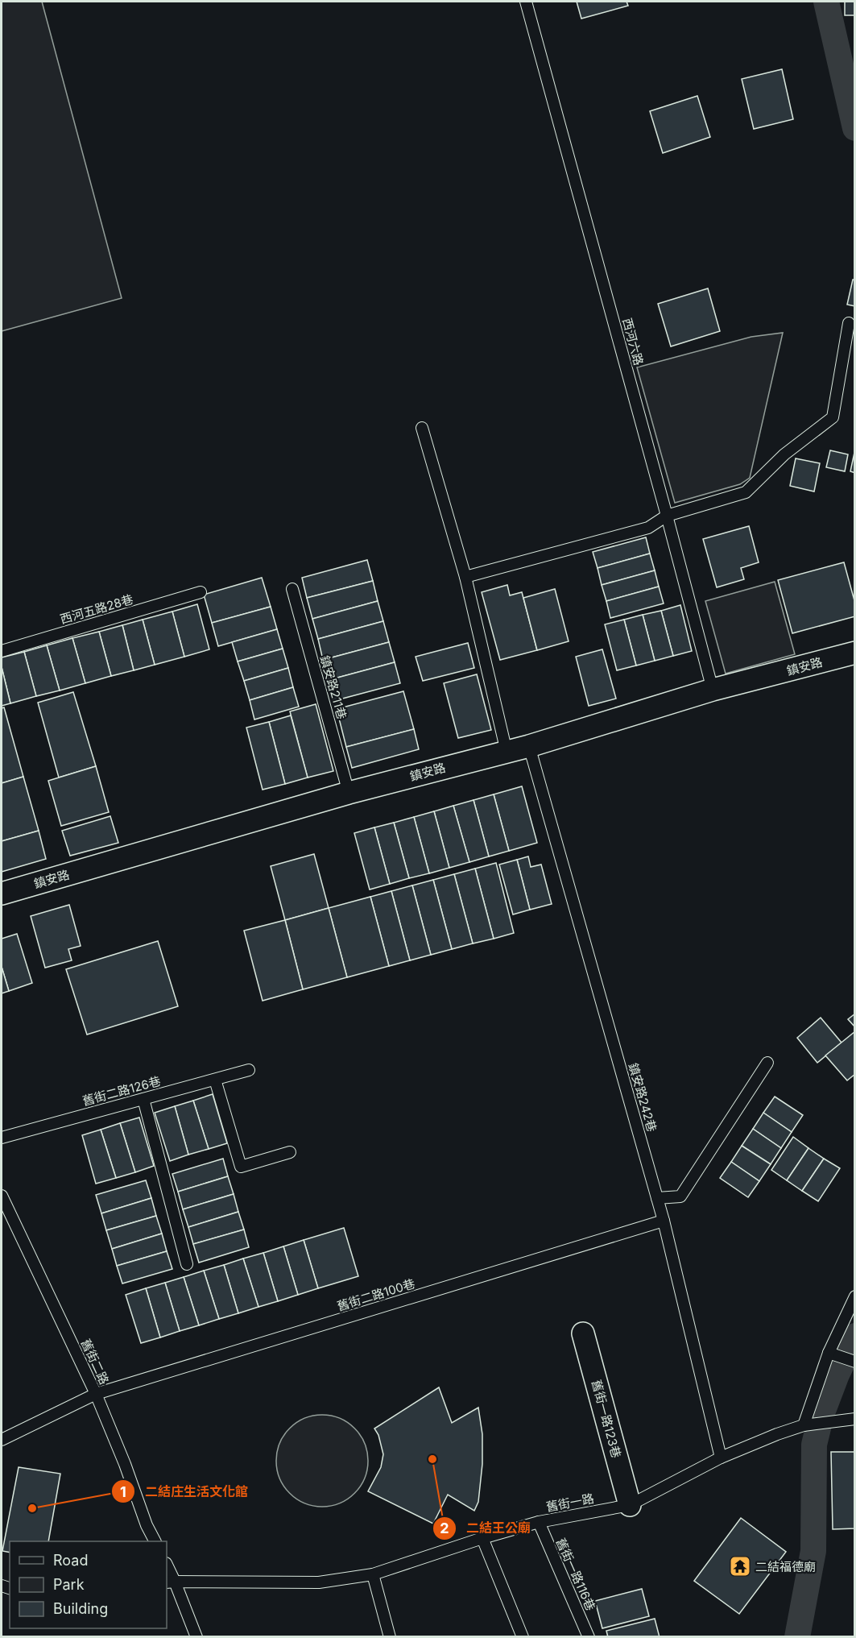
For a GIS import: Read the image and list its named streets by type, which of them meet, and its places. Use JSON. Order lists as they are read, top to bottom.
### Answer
{
  "streets": {
    "street": ["鎮安路", "舊街一路123巷"],
    "lane": [
      "西河六路",
      "西河五路28巷",
      "鎮安路211巷",
      "舊街二路126巷",
      "鎮安路242巷",
      "舊街二路100巷",
      "舊街二路",
      "舊街一路",
      "舊街一路116巷"
    ]
  },
  "crossings": [
    ["西河六路", "鎮安路"],
    ["鎮安路", "鎮安路211巷"],
    ["鎮安路", "鎮安路242巷"],
    ["鎮安路242巷", "舊街二路100巷"],
    ["鎮安路242巷", "舊街一路"],
    ["舊街二路100巷", "舊街二路"],
    ["舊街一路123巷", "舊街一路"],
    ["舊街一路", "舊街一路116巷"]
  ],
  "places": {
    "other": ["二結王公廟", "二結庄生活文化館"],
    "temple": ["二結福德廟"]
  },
  "legend": ["Road", "Park", "Building"]
}
